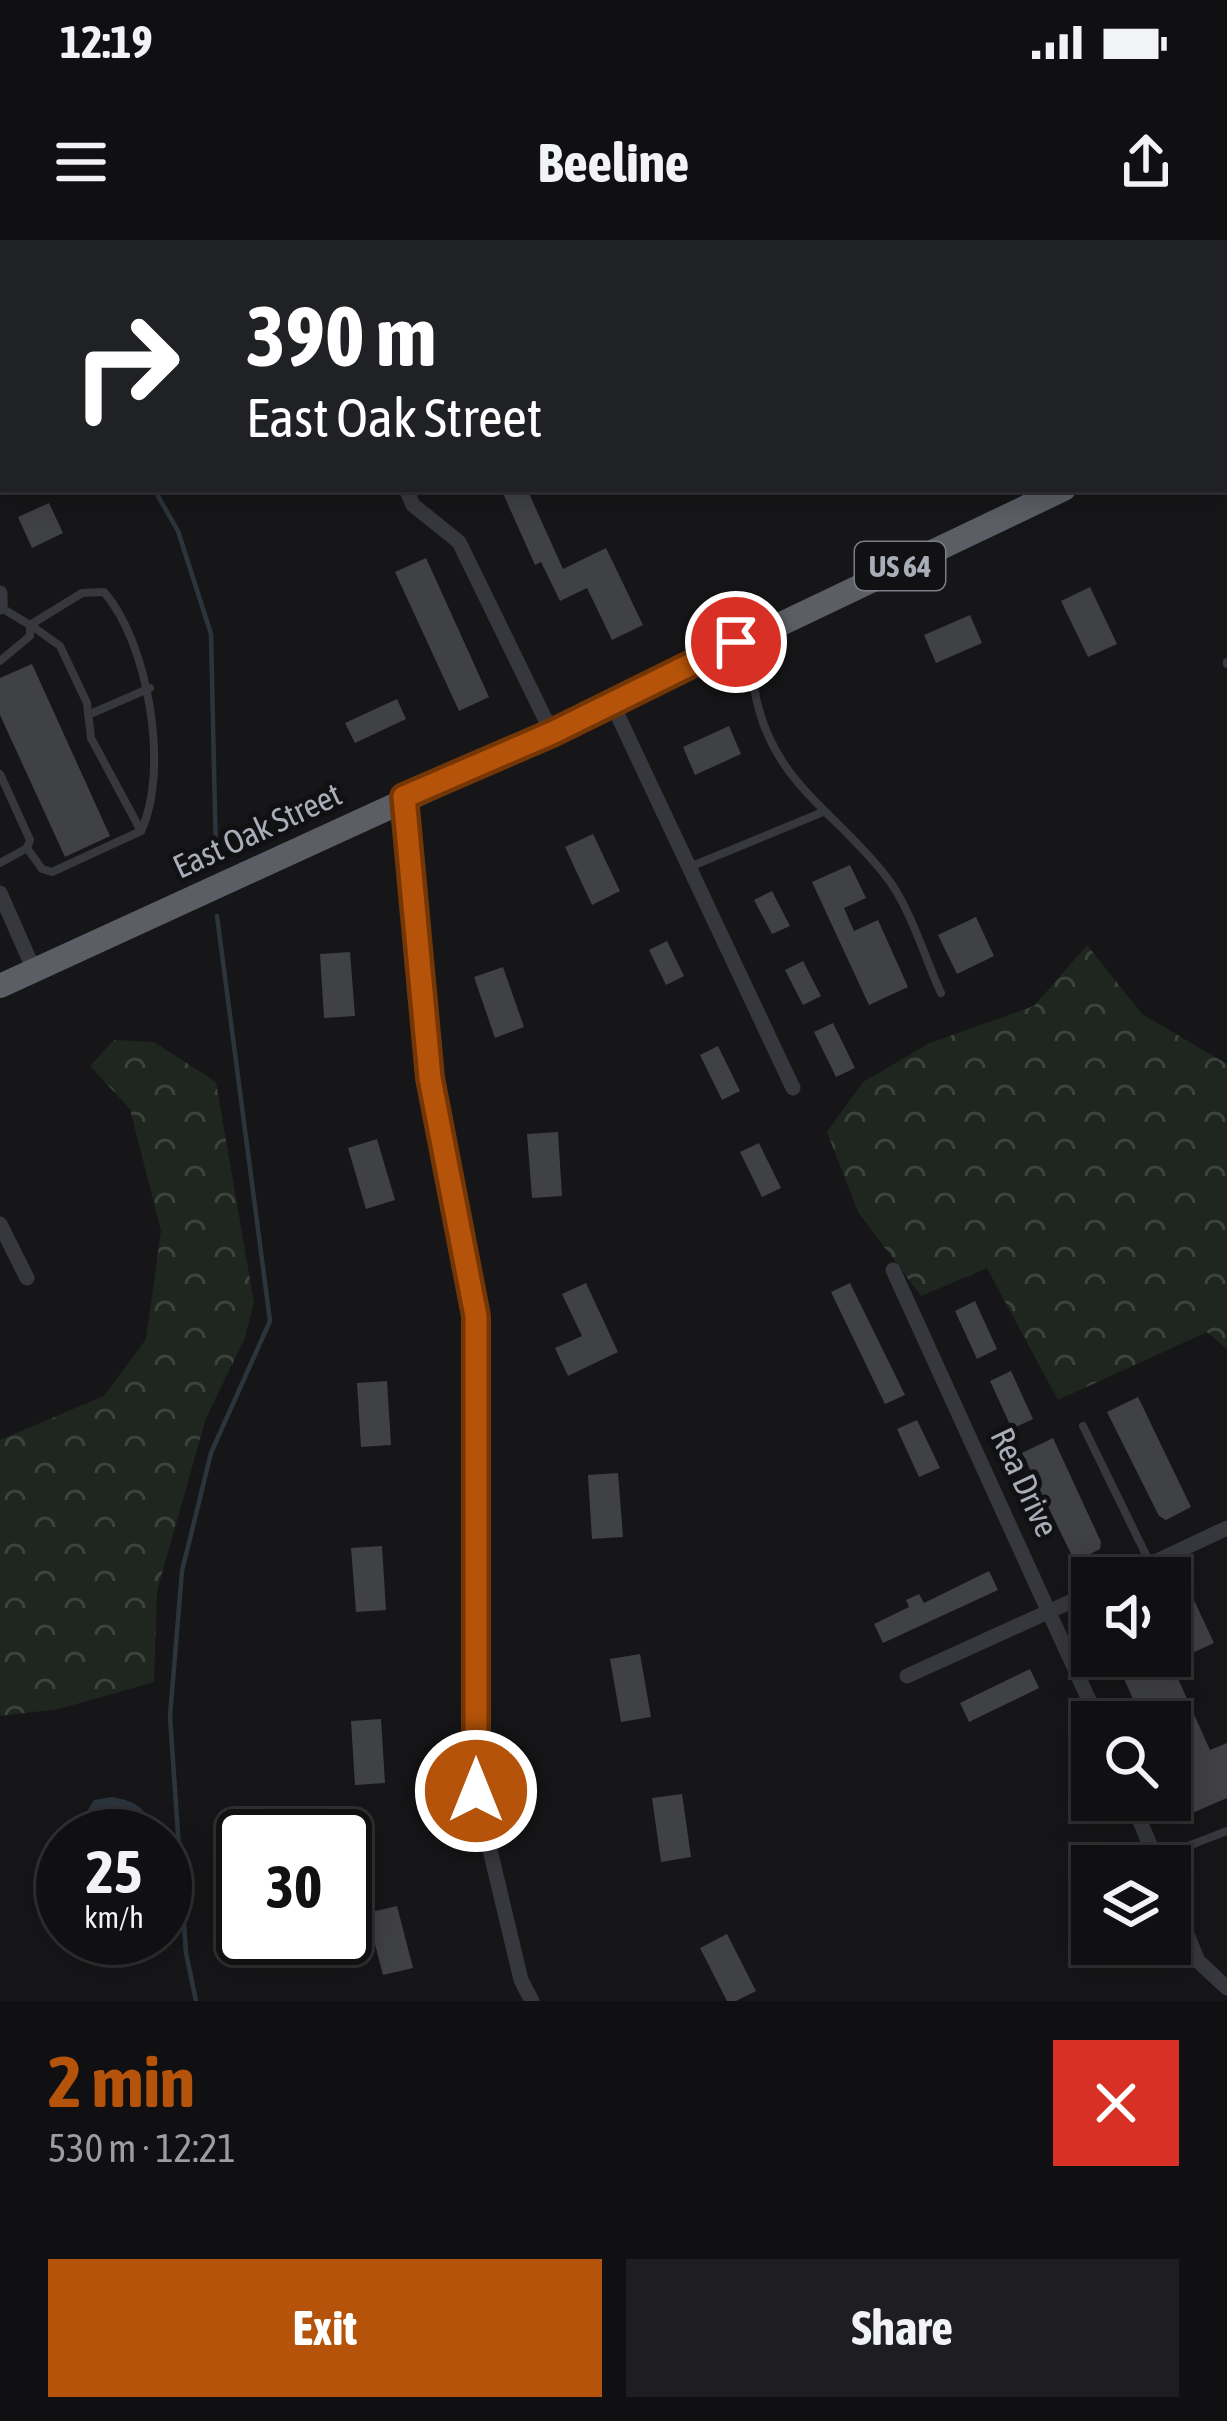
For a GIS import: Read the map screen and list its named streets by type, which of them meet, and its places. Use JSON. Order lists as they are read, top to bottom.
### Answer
{
  "streets": {
    "highway": ["US 64", "East Oak Street"],
    "street": ["Rea Drive"]
  },
  "page": {
    "status": "12:19",
    "header": "Beeline",
    "turn": ["390 m", "East Oak Street"],
    "speed": "25 km/h",
    "limit": "30",
    "heading": ["2 min", "530 m · 12:21"],
    "buttons": ["Exit", "Share"]
  }
}
